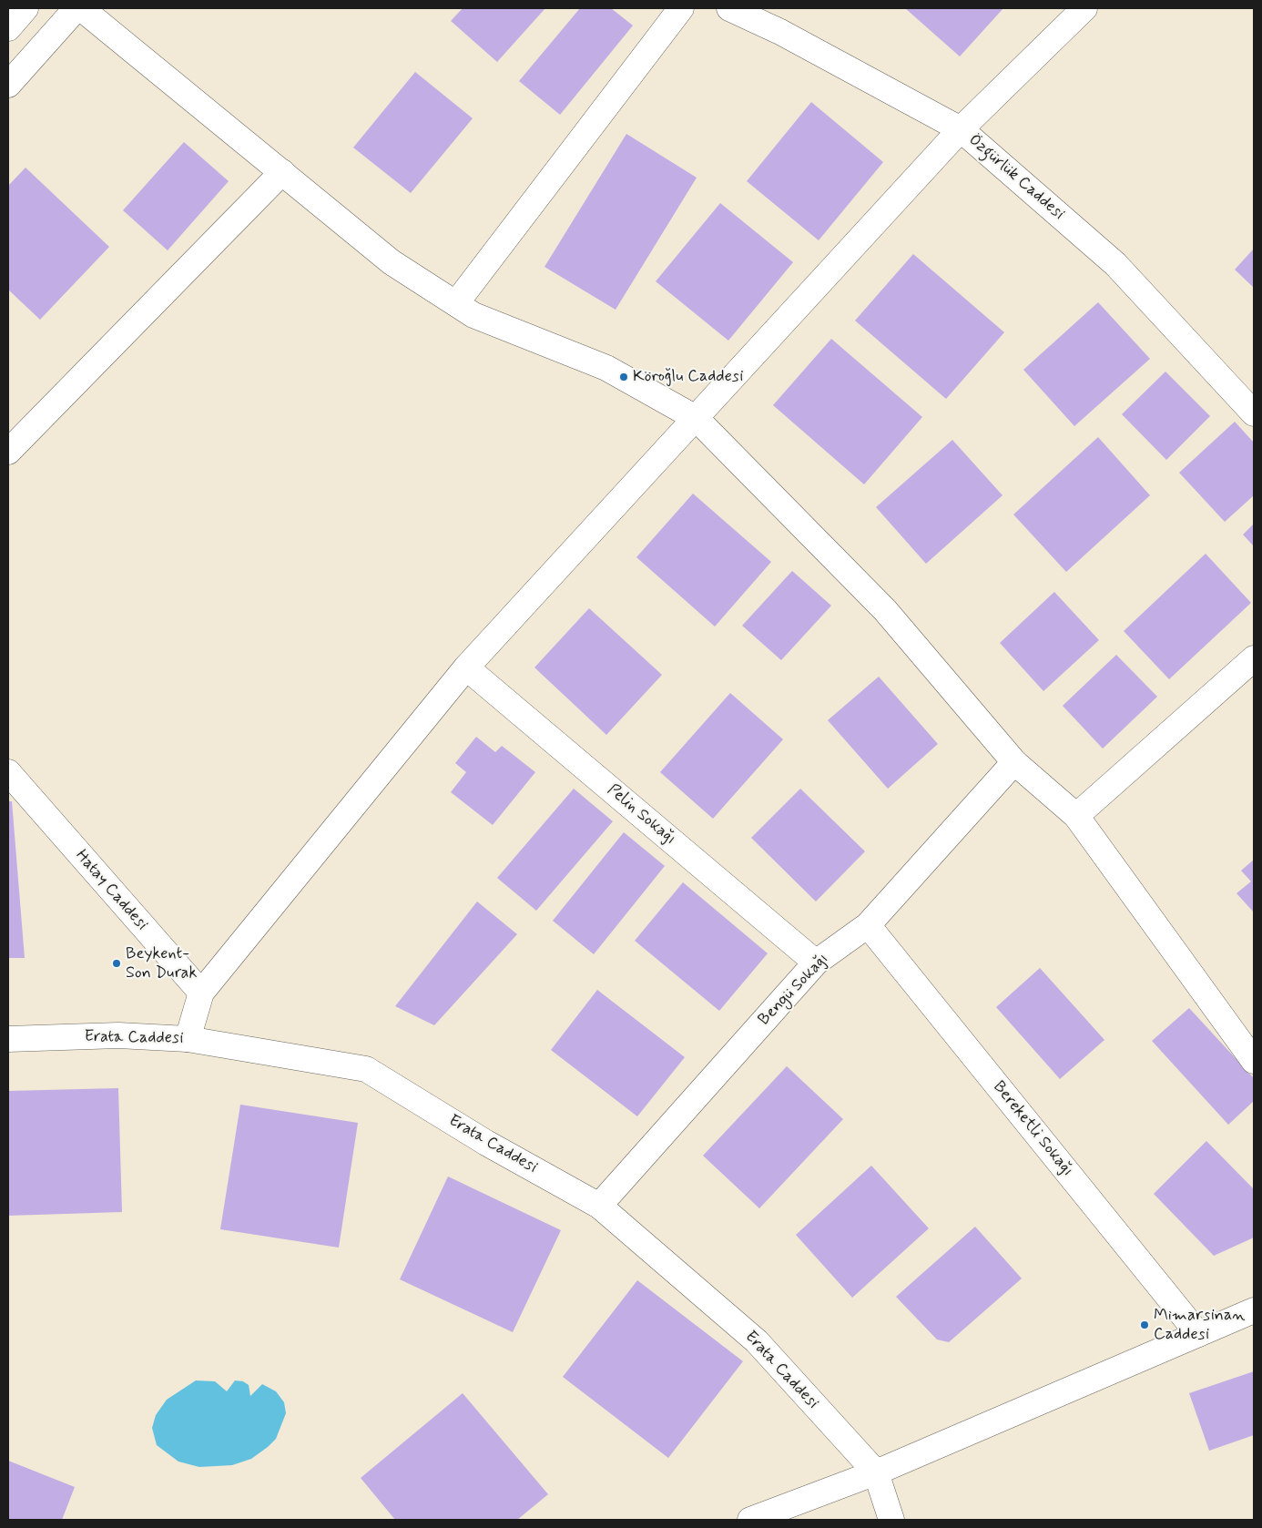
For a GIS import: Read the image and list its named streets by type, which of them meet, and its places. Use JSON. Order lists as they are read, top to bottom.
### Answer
{
  "streets": {
    "street": [
      "Özgürlük Caddesi",
      "Pelin Sokağı",
      "Hatay Caddesi",
      "Bengü Sokağı",
      "Erata Caddesi",
      "Bereketli Sokağı"
    ]
  },
  "crossings": [
    ["Pelin Sokağı", "Bengü Sokağı"],
    ["Bengü Sokağı", "Erata Caddesi"],
    ["Bengü Sokağı", "Bereketli Sokağı"]
  ],
  "places": ["Köroğlu Caddesi", "Beykent- Son Durak", "Mimarsinan Caddesi"]
}
